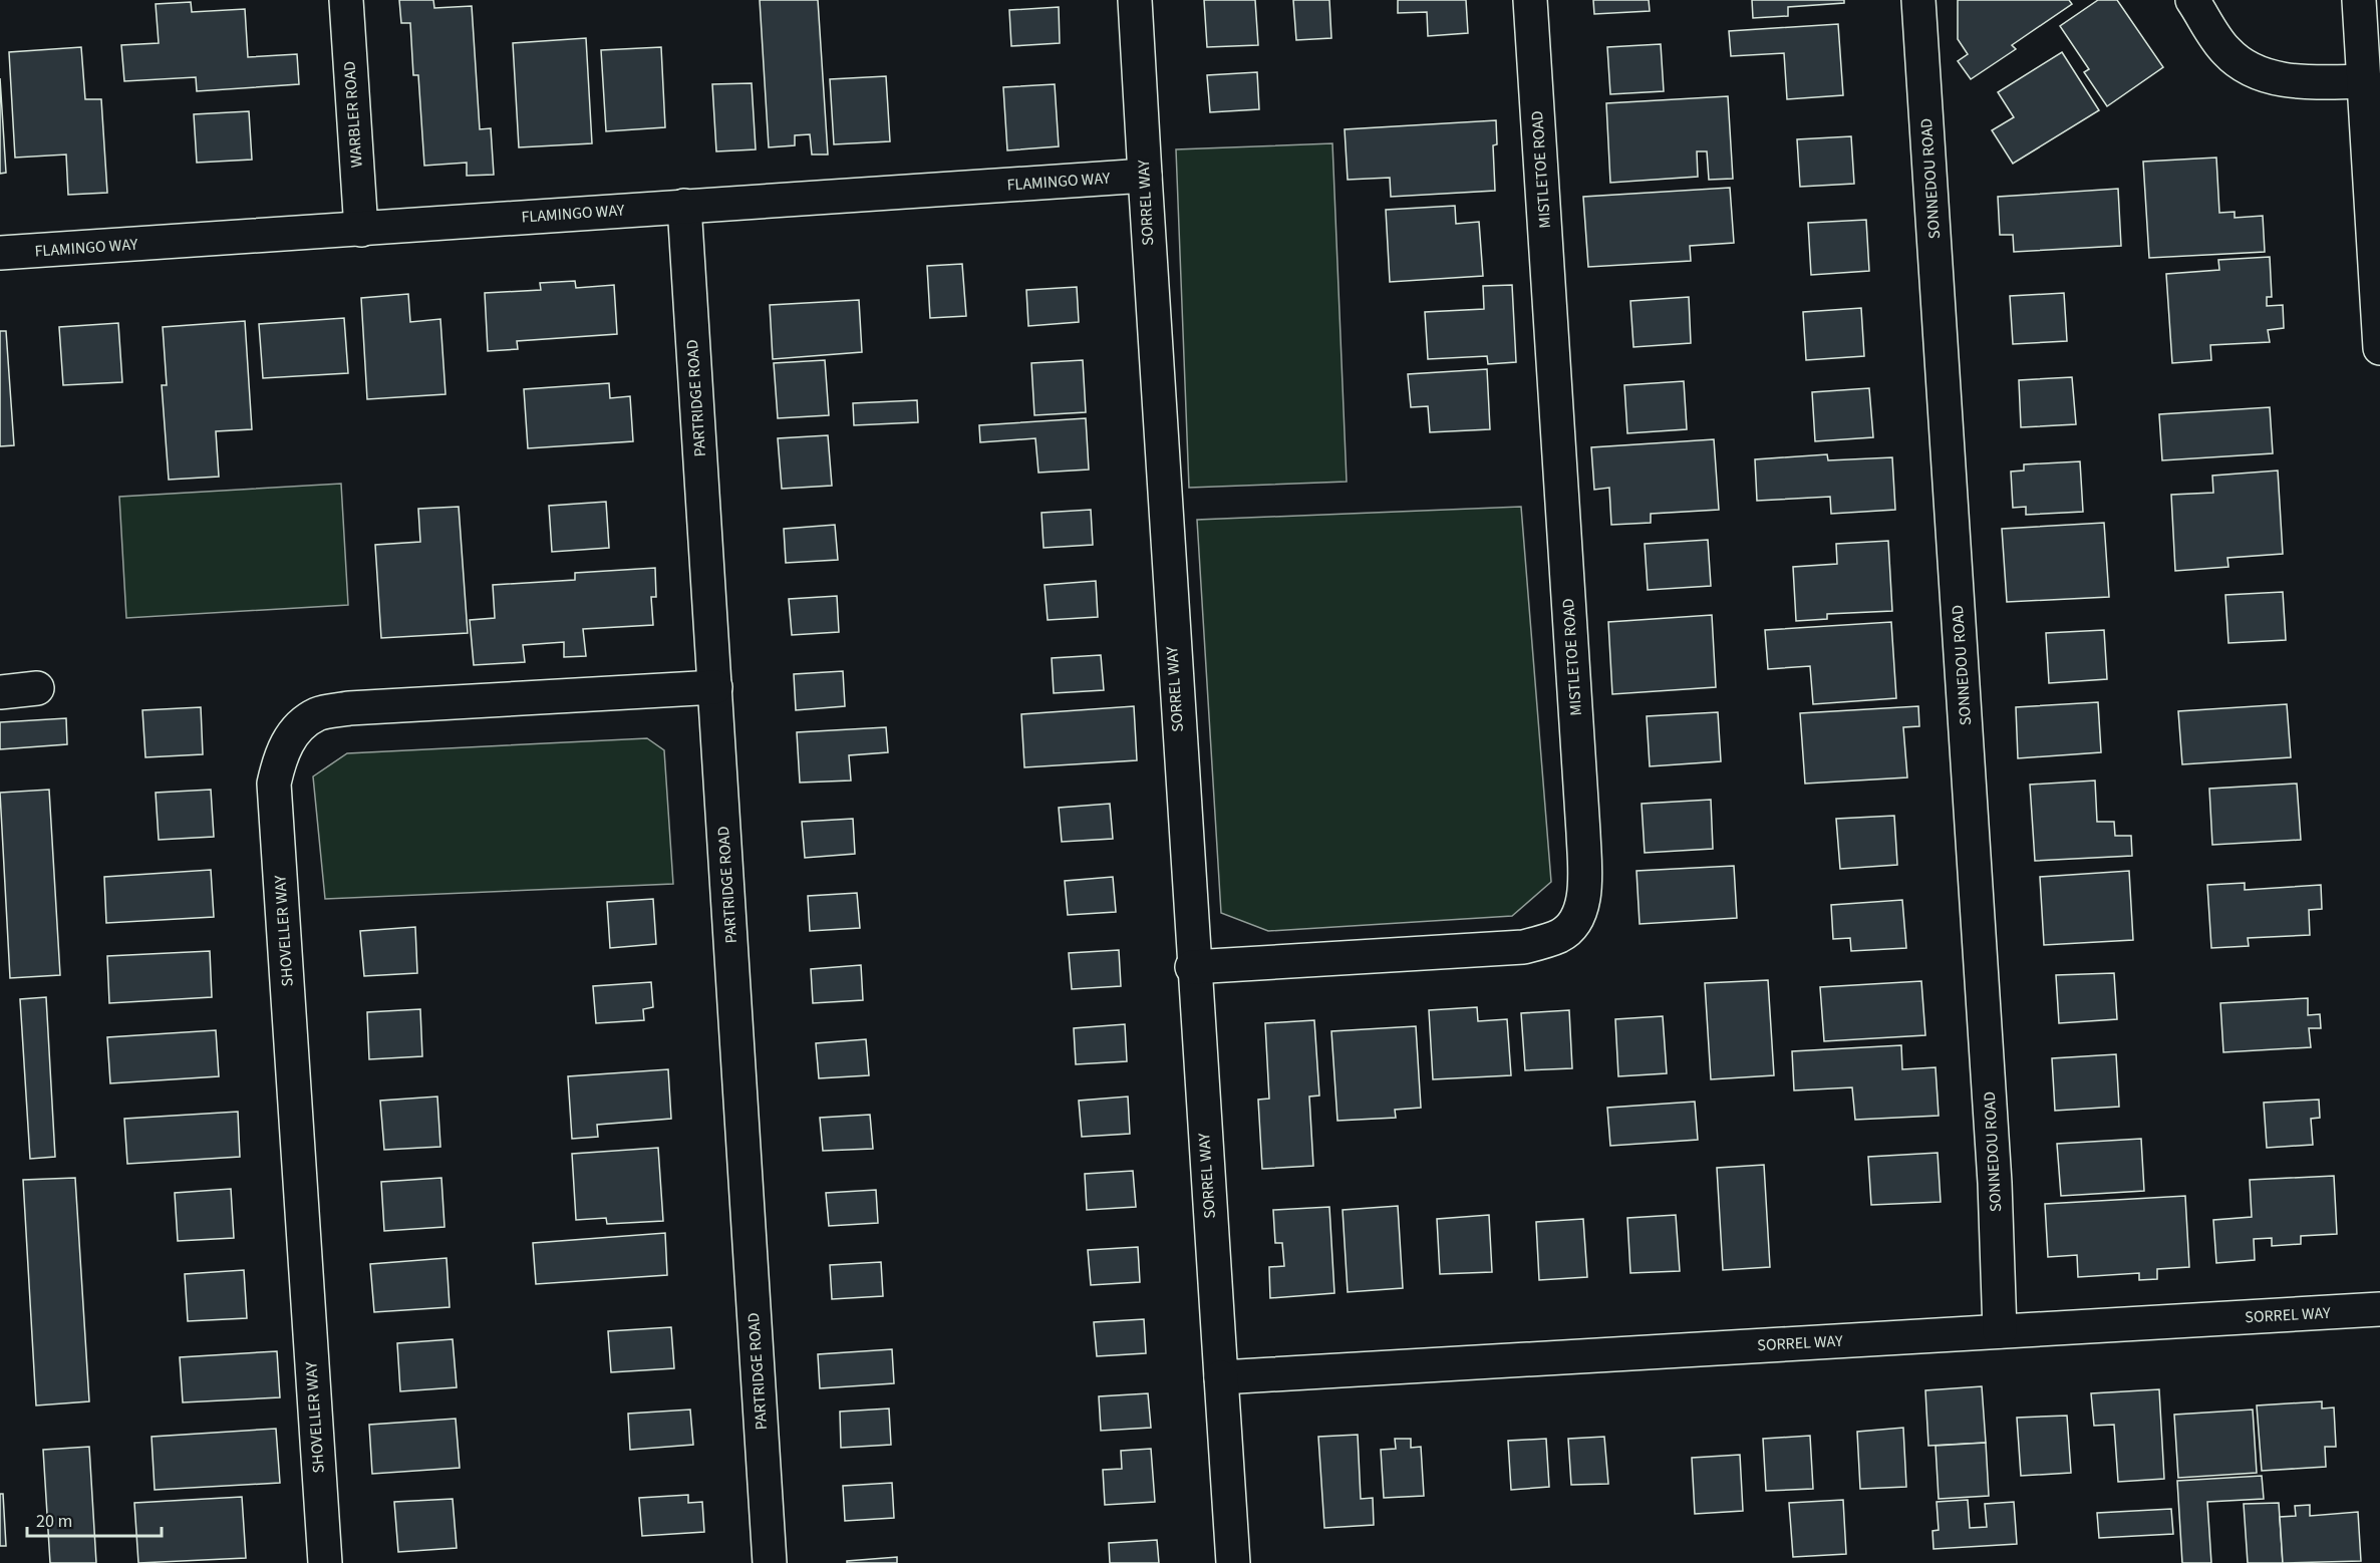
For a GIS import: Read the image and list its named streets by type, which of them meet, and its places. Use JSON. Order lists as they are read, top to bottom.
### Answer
{
  "streets": {
    "street": [
      "WARBLER ROAD",
      "MISTLETOE ROAD",
      "SONNEDOU ROAD",
      "FLAMINGO WAY",
      "SORREL WAY",
      "PARTRIDGE ROAD",
      "SHOVELLER WAY"
    ]
  },
  "crossings": [
    ["WARBLER ROAD", "FLAMINGO WAY"],
    ["MISTLETOE ROAD", "SORREL WAY"],
    ["SONNEDOU ROAD", "SORREL WAY"],
    ["FLAMINGO WAY", "SORREL WAY"],
    ["FLAMINGO WAY", "PARTRIDGE ROAD"],
    ["PARTRIDGE ROAD", "SHOVELLER WAY"]
  ],
  "scale_bar": "20 m"
}
